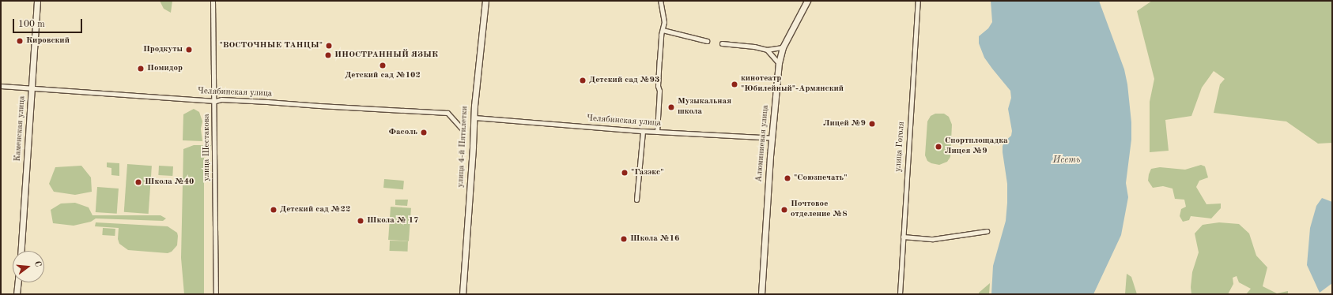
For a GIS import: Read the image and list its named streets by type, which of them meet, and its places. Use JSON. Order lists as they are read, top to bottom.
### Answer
{
  "streets": {
    "street": [
      "Челябинская улица",
      "Каменская улица",
      "Алюминиевая улица",
      "улица 4-й Пятилетки",
      "улица Гоголя",
      "улица Шестакова"
    ]
  },
  "crossings": [
    ["Челябинская улица", "Каменская улица"],
    ["Челябинская улица", "Алюминиевая улица"],
    ["Челябинская улица", "улица 4-й Пятилетки"],
    ["Челябинская улица", "улица Шестакова"]
  ],
  "water": ["Исеть"],
  "places": [
    "Кировский",
    "\"ВОСТОЧНЫЕ ТАНЦЫ\"",
    "Продкуты",
    "ИНОСТРАННЫЙ ЯЗЫК",
    "Детский сад №102",
    "Помидор",
    "Детский сад №93",
    "кинотеатр \"Юбилейный\"-Армянский",
    "Музыкальная школа",
    "Лицей №9",
    "Фасоль",
    "Спортплощадка Лицея №9",
    "\"Газэкс\"",
    "\"Союзпечать\"",
    "Школа №40",
    "Детский сад №22",
    "Почтовое отделение №8",
    "Школа № 17",
    "Школа №16"
  ],
  "scale_bar": "100 m",
  "north": "right"
}
